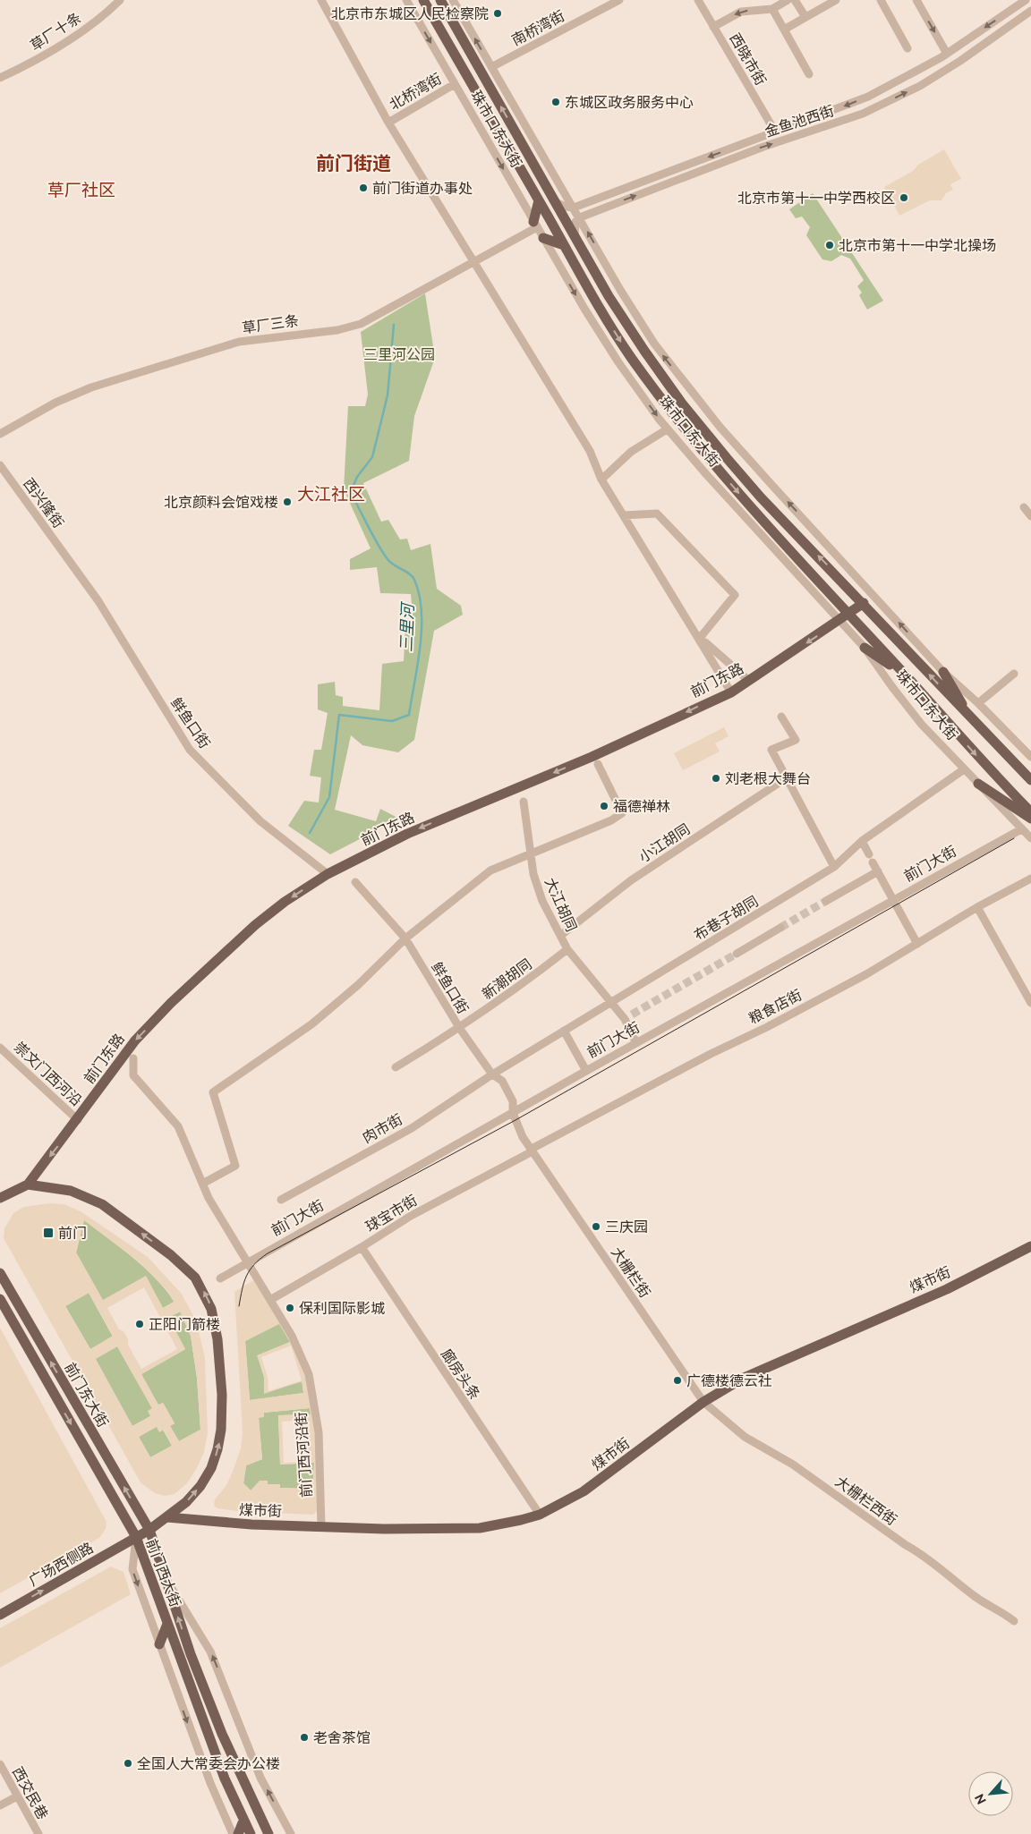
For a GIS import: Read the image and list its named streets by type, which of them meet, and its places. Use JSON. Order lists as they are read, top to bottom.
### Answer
{
  "streets": {
    "main road": [
      "珠市口东大街",
      "前门东路",
      "煤市街",
      "前门东大街",
      "广场西侧路",
      "前门西大街"
    ],
    "street": [
      "南桥湾街",
      "草厂十条",
      "西晓市街",
      "北桥湾街",
      "金鱼池西街",
      "草厂三条",
      "西兴隆街",
      "鲜鱼口街",
      "小江胡同",
      "前门大街",
      "大江胡同",
      "布巷子胡同",
      "新潮胡同",
      "粮食店街",
      "崇文门西河沿",
      "肉市街",
      "球宝市街",
      "大栅栏街",
      "廊房头条",
      "前门西河沿街",
      "大栅栏西街",
      "西交民巷"
    ]
  },
  "crossings": [
    ["南桥湾街", "珠市口东大街"],
    ["西晓市街", "金鱼池西街"],
    ["北桥湾街", "珠市口东大街"],
    ["金鱼池西街", "珠市口东大街"],
    ["珠市口东大街", "草厂三条"],
    ["珠市口东大街", "前门东路"],
    ["珠市口东大街", "前门大街"],
    ["珠市口东大街", "布巷子胡同"],
    ["西兴隆街", "鲜鱼口街"],
    ["前门东路", "鲜鱼口街"],
    ["前门东路", "崇文门西河沿"],
    ["鲜鱼口街", "前门大街"],
    ["鲜鱼口街", "布巷子胡同"],
    ["鲜鱼口街", "新潮胡同"],
    ["鲜鱼口街", "肉市街"],
    ["鲜鱼口街", "大栅栏街"],
    ["小江胡同", "大江胡同"],
    ["前门大街", "大江胡同"],
    ["前门大街", "大栅栏街"],
    ["前门大街", "前门西河沿街"],
    ["大江胡同", "布巷子胡同"],
    ["大江胡同", "新潮胡同"],
    ["布巷子胡同", "肉市街"],
    ["粮食店街", "球宝市街"],
    ["粮食店街", "大栅栏街"],
    ["球宝市街", "大栅栏街"],
    ["球宝市街", "廊房头条"],
    ["球宝市街", "前门西河沿街"],
    ["大栅栏街", "煤市街"],
    ["大栅栏街", "大栅栏西街"],
    ["煤市街", "廊房头条"],
    ["煤市街", "前门西河沿街"],
    ["煤市街", "大栅栏西街"],
    ["煤市街", "广场西侧路"],
    ["前门东大街", "广场西侧路"],
    ["前门东大街", "前门西大街"],
    ["广场西侧路", "前门西大街"]
  ],
  "one_way": ["前门东路", "广场西侧路"],
  "districts": ["前门街道", "草厂社区", "大江社区"],
  "water": ["三里河"],
  "parks": ["三里河公园"],
  "places": {
    "other": [
      "北京市东城区人民检察院",
      "东城区政务服务中心",
      "前门街道办事处",
      "北京市第十一中学西校区",
      "北京市第十一中学北操场",
      "北京颜料会馆戏楼",
      "刘老根大舞台",
      "福德禅林",
      "三庆园",
      "保利国际影城",
      "正阳门箭楼",
      "广德楼德云社",
      "老舍茶馆",
      "全国人大常委会办公楼"
    ],
    "transit": ["前门"]
  },
  "north": "bottom left"
}
